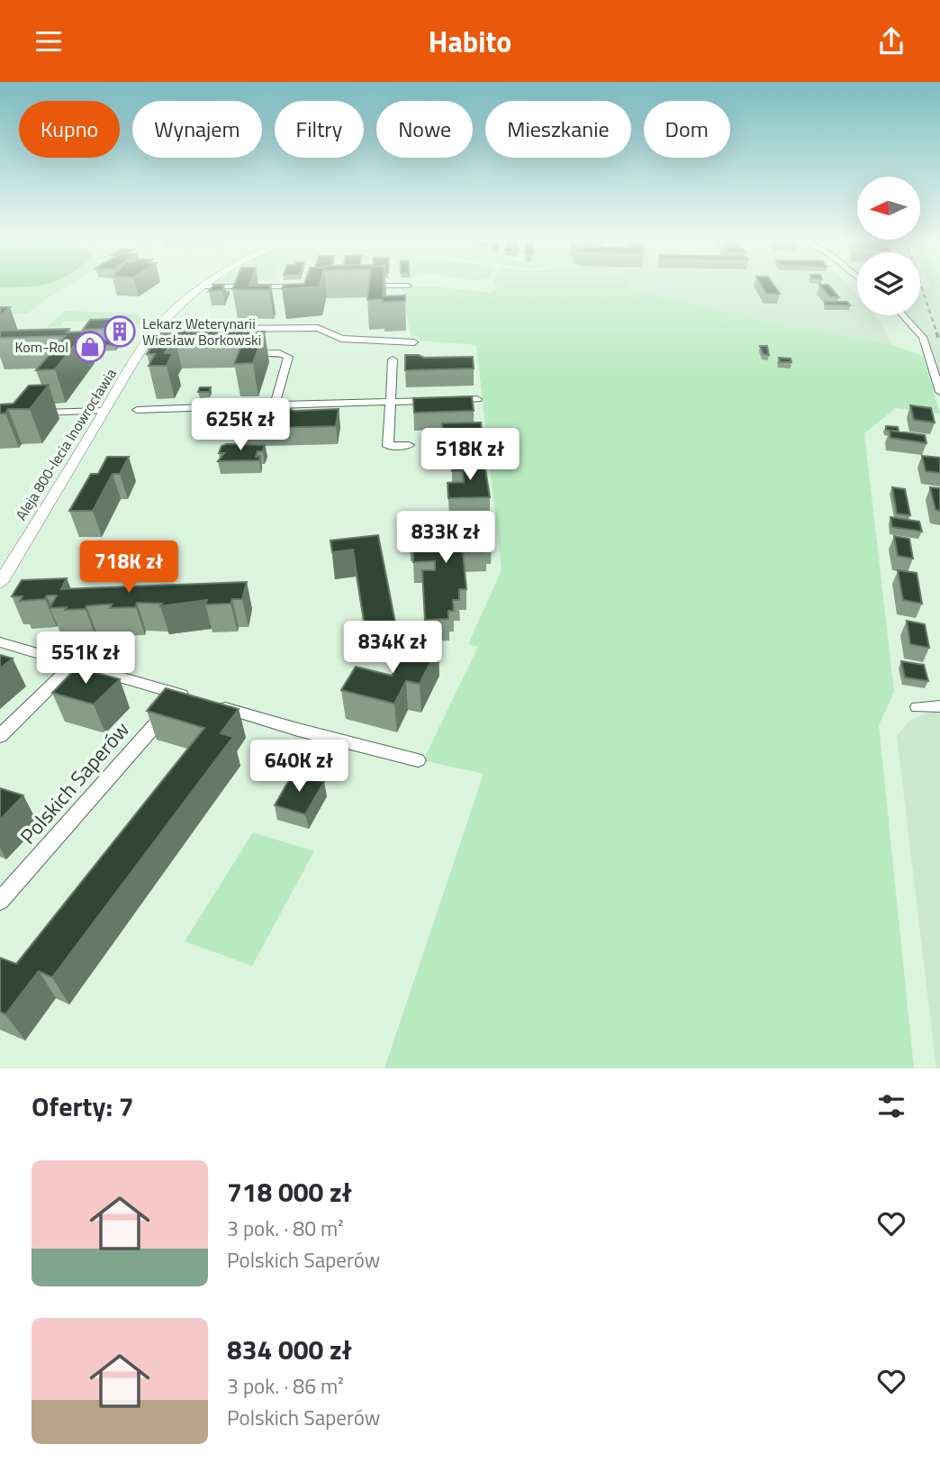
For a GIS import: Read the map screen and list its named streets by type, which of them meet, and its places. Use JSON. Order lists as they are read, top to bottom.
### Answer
{
  "streets": {
    "street": ["Aleja 800-lecia Inowrocławia", "Polskich Saperów"]
  },
  "places": {
    "building": ["Lekarz Weterynarii Wiesław Borkowski"],
    "shop": ["Kom-Rol"]
  },
  "north": "left",
  "page": {
    "header": "Habito",
    "chip": [
      "Kupno",
      "Wynajem",
      "Filtry",
      "Nowe",
      "Mieszkanie",
      "Dom"
    ],
    "price": [
      "625K zł",
      "518K zł",
      "833K zł",
      "718K zł",
      "834K zł",
      "551K zł",
      "640K zł"
    ],
    "heading": "Oferty: 7",
    "list": [
      {
        "name": "718 000 zł",
        "note": "3 pok. · 80 m² · Polskich Saperów"
      },
      {
        "name": "834 000 zł",
        "note": "3 pok. · 86 m² · Polskich Saperów"
      }
    ]
  }
}
